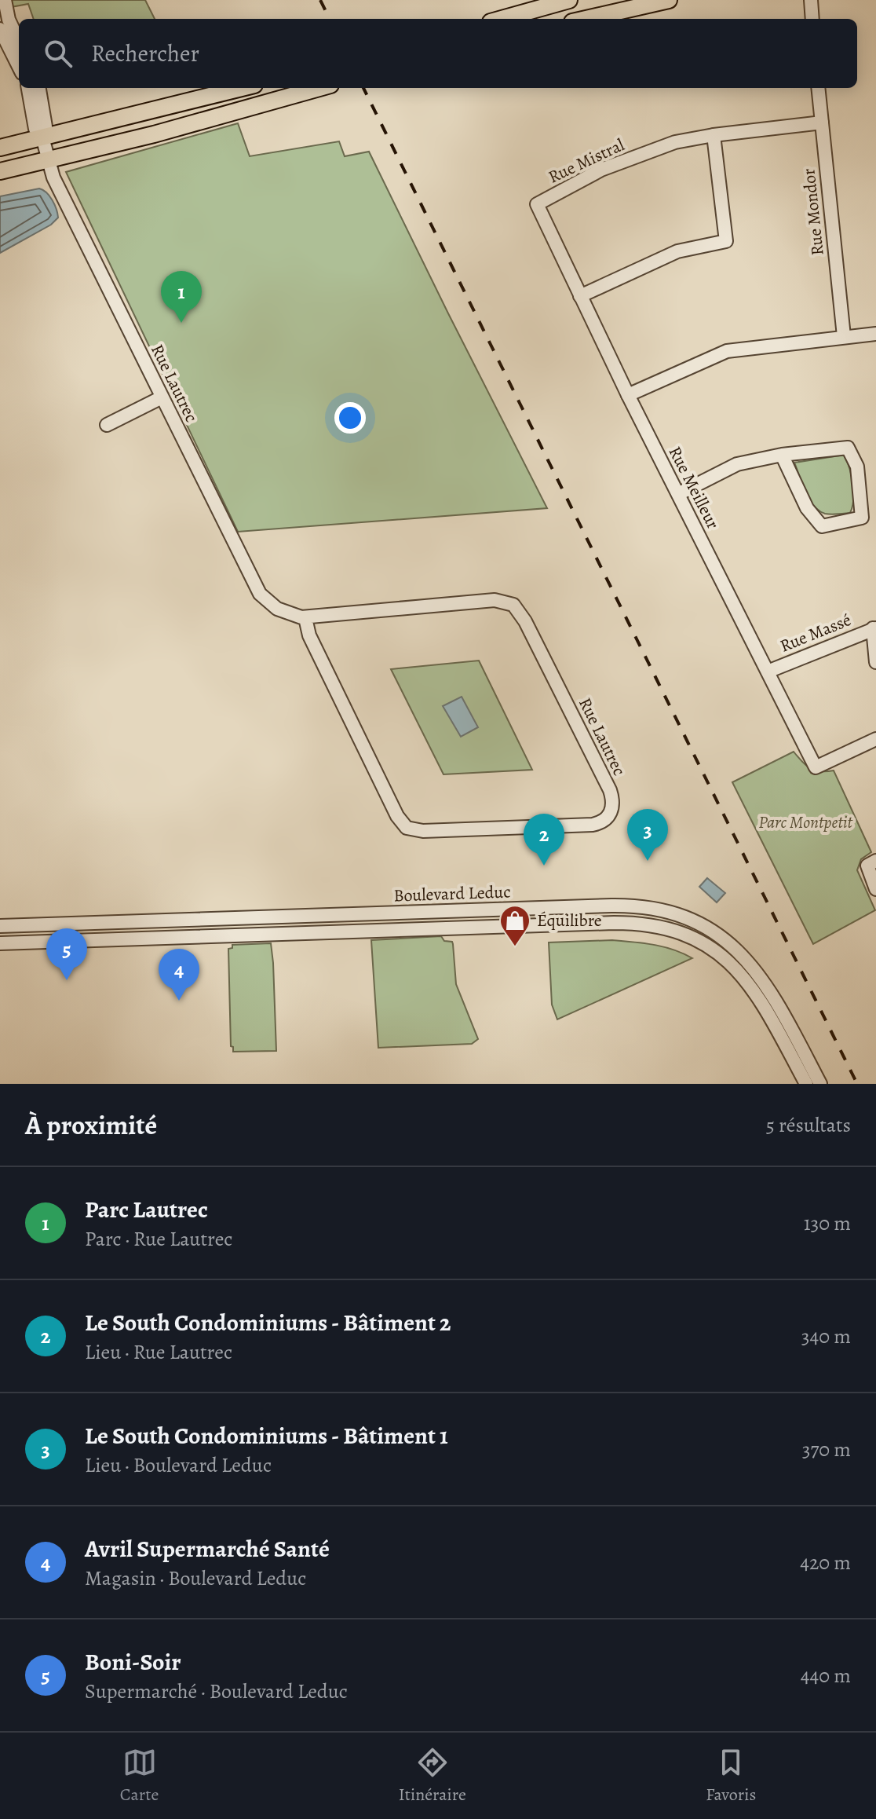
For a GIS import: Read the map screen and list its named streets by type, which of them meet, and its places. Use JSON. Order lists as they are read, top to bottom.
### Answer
{
  "streets": {
    "street": [
      "Rue Mistral",
      "Rue Mondor",
      "Rue Lautrec",
      "Rue Meilleur",
      "Rue Massé",
      "Boulevard Leduc"
    ]
  },
  "crossings": [
    ["Rue Mistral", "Rue Mondor"],
    ["Rue Mistral", "Rue Meilleur"],
    ["Rue Meilleur", "Rue Massé"]
  ],
  "parks": ["Parc Montpetit"],
  "places": {
    "shop": ["Équilibre"]
  },
  "page": {
    "search": "Rechercher",
    "pins": [
      "1",
      "3",
      "2",
      "5",
      "4"
    ],
    "heading": ["À proximité", "5 résultats"],
    "list": [
      {
        "mark": "1",
        "name": "Parc Lautrec",
        "note": "Parc · Rue Lautrec",
        "value": "130 m"
      },
      {
        "mark": "2",
        "name": "Le South Condominiums - Bâtiment 2",
        "note": "Lieu · Rue Lautrec",
        "value": "340 m"
      },
      {
        "mark": "3",
        "name": "Le South Condominiums - Bâtiment 1",
        "note": "Lieu · Boulevard Leduc",
        "value": "370 m"
      },
      {
        "mark": "4",
        "name": "Avril Supermarché Santé",
        "note": "Magasin · Boulevard Leduc",
        "value": "420 m"
      },
      {
        "mark": "5",
        "name": "Boni-Soir",
        "note": "Supermarché · Boulevard Leduc",
        "value": "440 m"
      }
    ],
    "nav": ["Carte", "Itinéraire", "Favoris"]
  }
}
